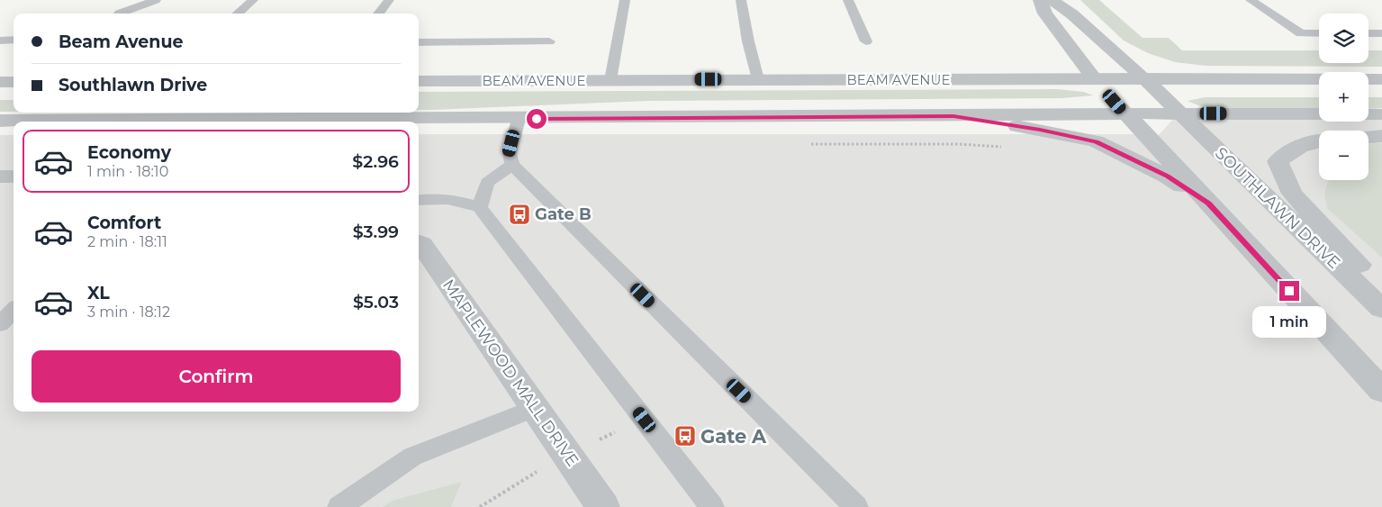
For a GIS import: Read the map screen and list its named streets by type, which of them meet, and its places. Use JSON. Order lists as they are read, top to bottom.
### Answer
{
  "streets": {
    "street": ["BEAM AVENUE", "SOUTHLAWN DRIVE", "MAPLEWOOD MALL DRIVE"]
  },
  "crossings": [
    ["BEAM AVENUE", "SOUTHLAWN DRIVE"]
  ],
  "places": {
    "bus stop": ["Gate B", "Gate A"]
  },
  "page": {
    "map_buttons": ["+", "−"],
    "banner": ["Beam Avenue", "Southlawn Drive"],
    "list": [
      {
        "name": "Economy",
        "note": "1 min · 18:10",
        "value": "$2.96"
      },
      {
        "name": "Comfort",
        "note": "2 min · 18:11",
        "value": "$3.99"
      },
      {
        "name": "XL",
        "note": "3 min · 18:12",
        "value": "$5.03"
      }
    ],
    "bubble": "1 min",
    "buttons": "Confirm"
  }
}
